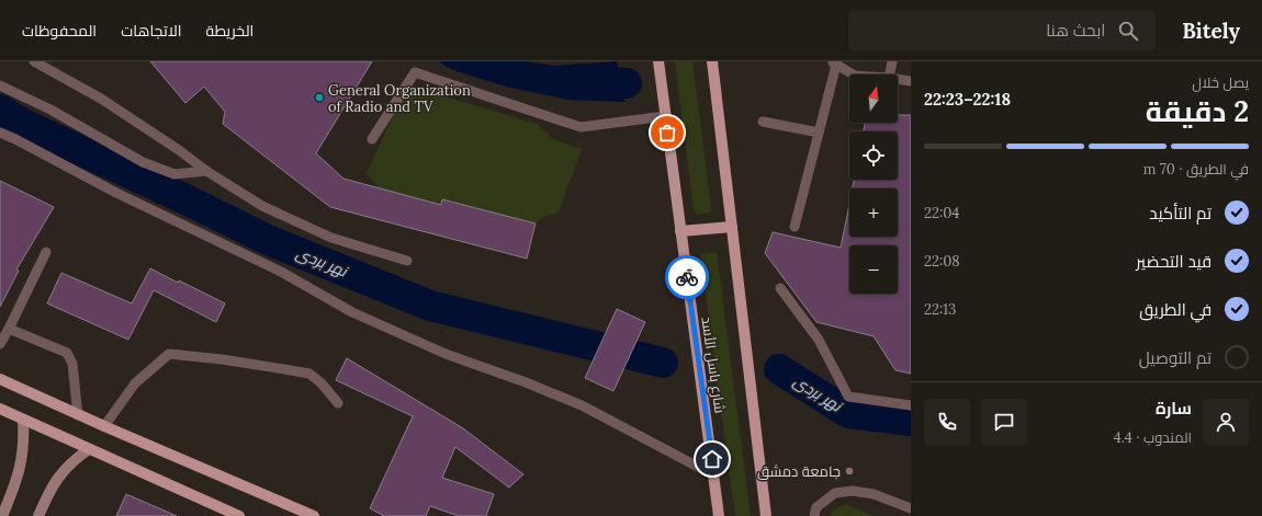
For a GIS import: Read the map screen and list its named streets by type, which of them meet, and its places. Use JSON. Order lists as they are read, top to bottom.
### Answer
{
  "streets": {
    "main road": ["شارع باسل الأسد"]
  },
  "water": ["نهر بردى"],
  "places": ["General Organization of Radio and TV", "جامعة دمشق"],
  "north": "top",
  "page": {
    "header": "Bitely",
    "search": "ابحث هنا",
    "nav": ["الخريطة", "الاتجاهات", "المحفوظات"],
    "heading": ["2 دقيقة", "يصل خلال", "22:18–22:23"],
    "panel": ["سارة", "المندوب · 4.4"],
    "map_buttons": ["+", "−"],
    "bar": "في الطريق · 70 m",
    "list": [
      ["تم التأكيد", "22:04"],
      ["قيد التحضير", "22:08"],
      ["في الطريق", "22:13"],
      "تم التوصيل"
    ]
  }
}
